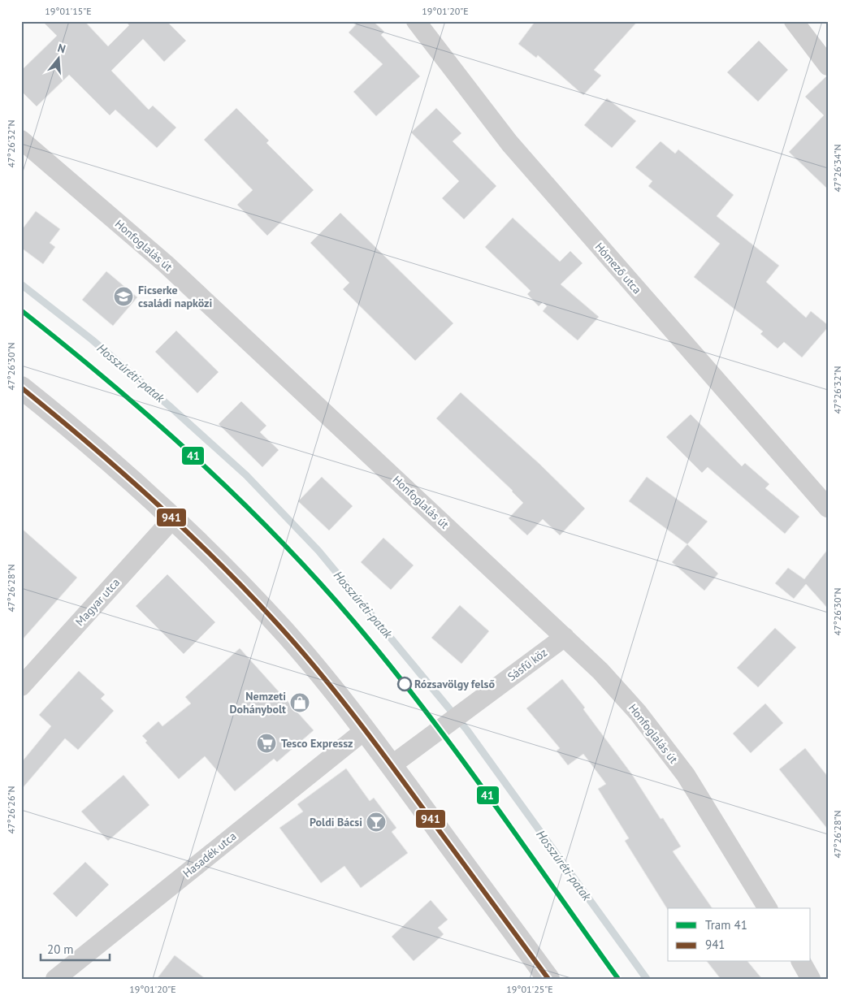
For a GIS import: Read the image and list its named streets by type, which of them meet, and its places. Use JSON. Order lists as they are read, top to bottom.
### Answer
{
  "streets": {
    "street": [
      "Honfoglalás út",
      "Hómező utca",
      "Magyar utca",
      "Sásfű köz",
      "Hasadék utca"
    ]
  },
  "crossings": [
    ["Honfoglalás út", "Sásfű köz"]
  ],
  "water": ["Hosszúréti-patak"],
  "places": {
    "school or university": ["Ficserke családi napközi"],
    "other": ["Rózsavölgy felső"],
    "shop": ["Nemzeti Dohánybolt"],
    "supermarket": ["Tesco Expressz"],
    "bar": ["Poldi Bácsi"]
  },
  "lines": ["tram line 41", "transit line 941"],
  "legend": ["Tram 41", "941"],
  "scale_bar": "20 m",
  "north": "top",
  "coordinates": [
    "19°01'15\"E",
    "19°01'20\"E",
    "47°26'32\"N",
    "47°26'34\"N",
    "47°26'30\"N",
    "47°26'28\"N",
    "47°26'26\"N",
    "19°01'25\"E"
  ]
}
